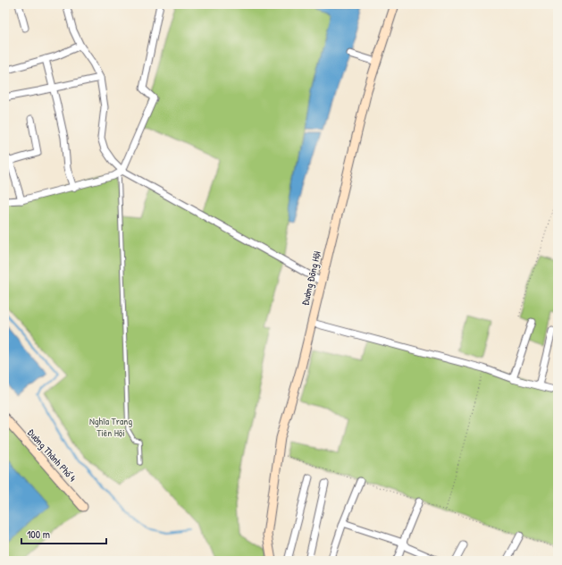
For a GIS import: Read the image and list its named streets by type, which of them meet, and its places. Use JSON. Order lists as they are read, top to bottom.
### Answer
{
  "streets": {
    "street": ["Đường Đông Hội", "Đường Thành Phố 4"]
  },
  "parks": ["Nghĩa Trang Tiên Hội"],
  "scale_bar": "100 m"
}
